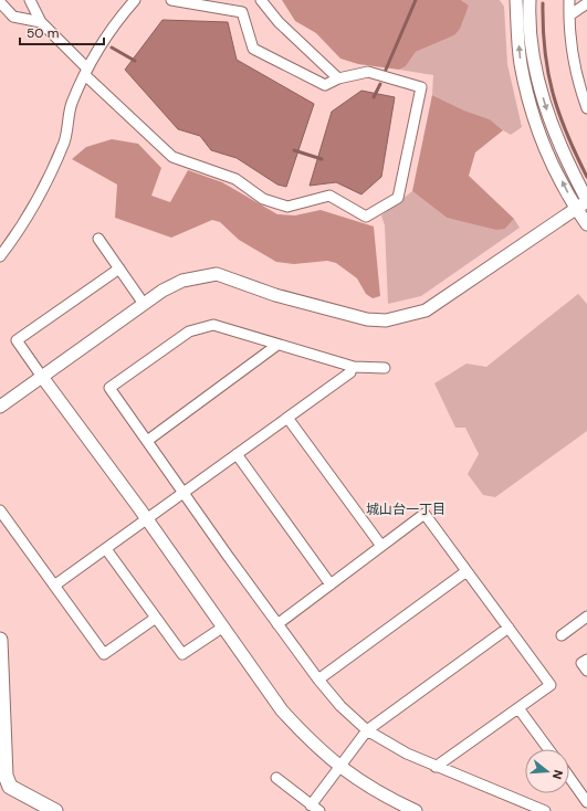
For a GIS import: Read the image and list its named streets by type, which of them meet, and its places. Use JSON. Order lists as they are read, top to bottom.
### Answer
{
  "districts": ["城山台一丁目"],
  "scale_bar": "50 m",
  "north": "right"
}
